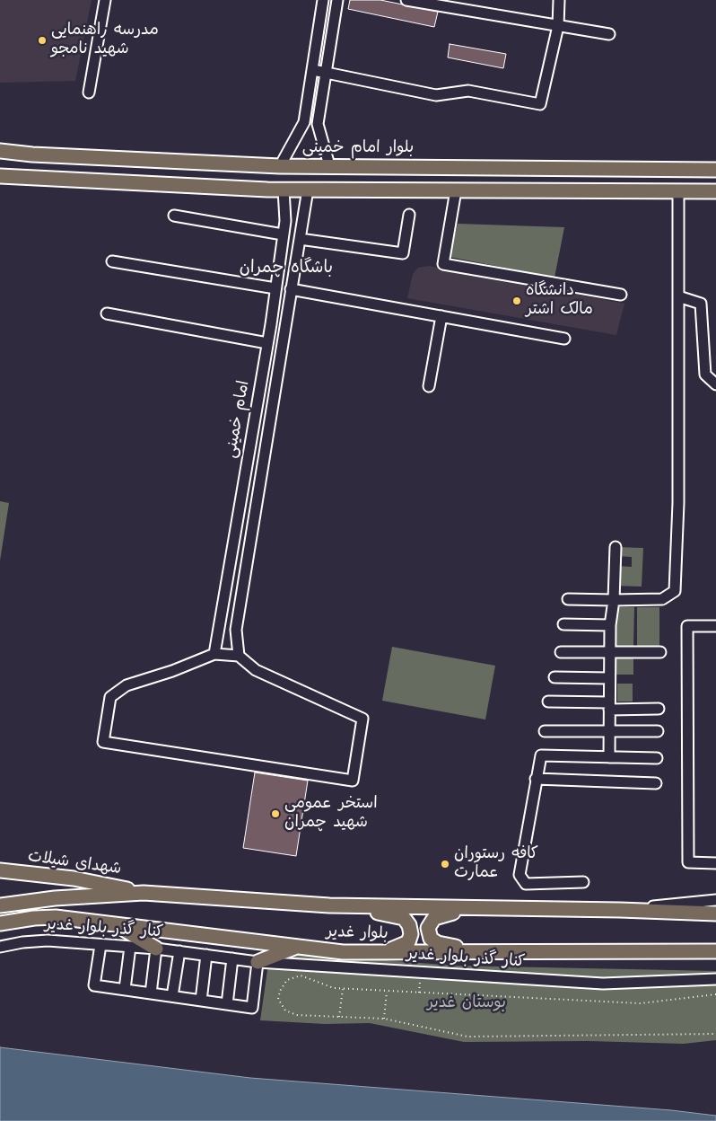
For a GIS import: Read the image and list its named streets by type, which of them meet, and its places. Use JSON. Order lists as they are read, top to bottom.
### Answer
{
  "streets": {
    "main road": ["بلوار امام خمینی", "شهدای شیلات", "بلوار غدیر"],
    "street": ["امام خمینی", "کنار گذر بلوار غدیر"]
  },
  "crossings": [
    ["شهدای شیلات", "بلوار غدیر"]
  ],
  "districts": ["باشگاه چمران"],
  "parks": ["بوستان غدیر"],
  "places": [
    "مدرسه راهنمایی شهید نامجو",
    "دانشگاه مالک اشتر",
    "استخر عمومی شهید چمران",
    "کافه رستوران عمارت"
  ]
}
